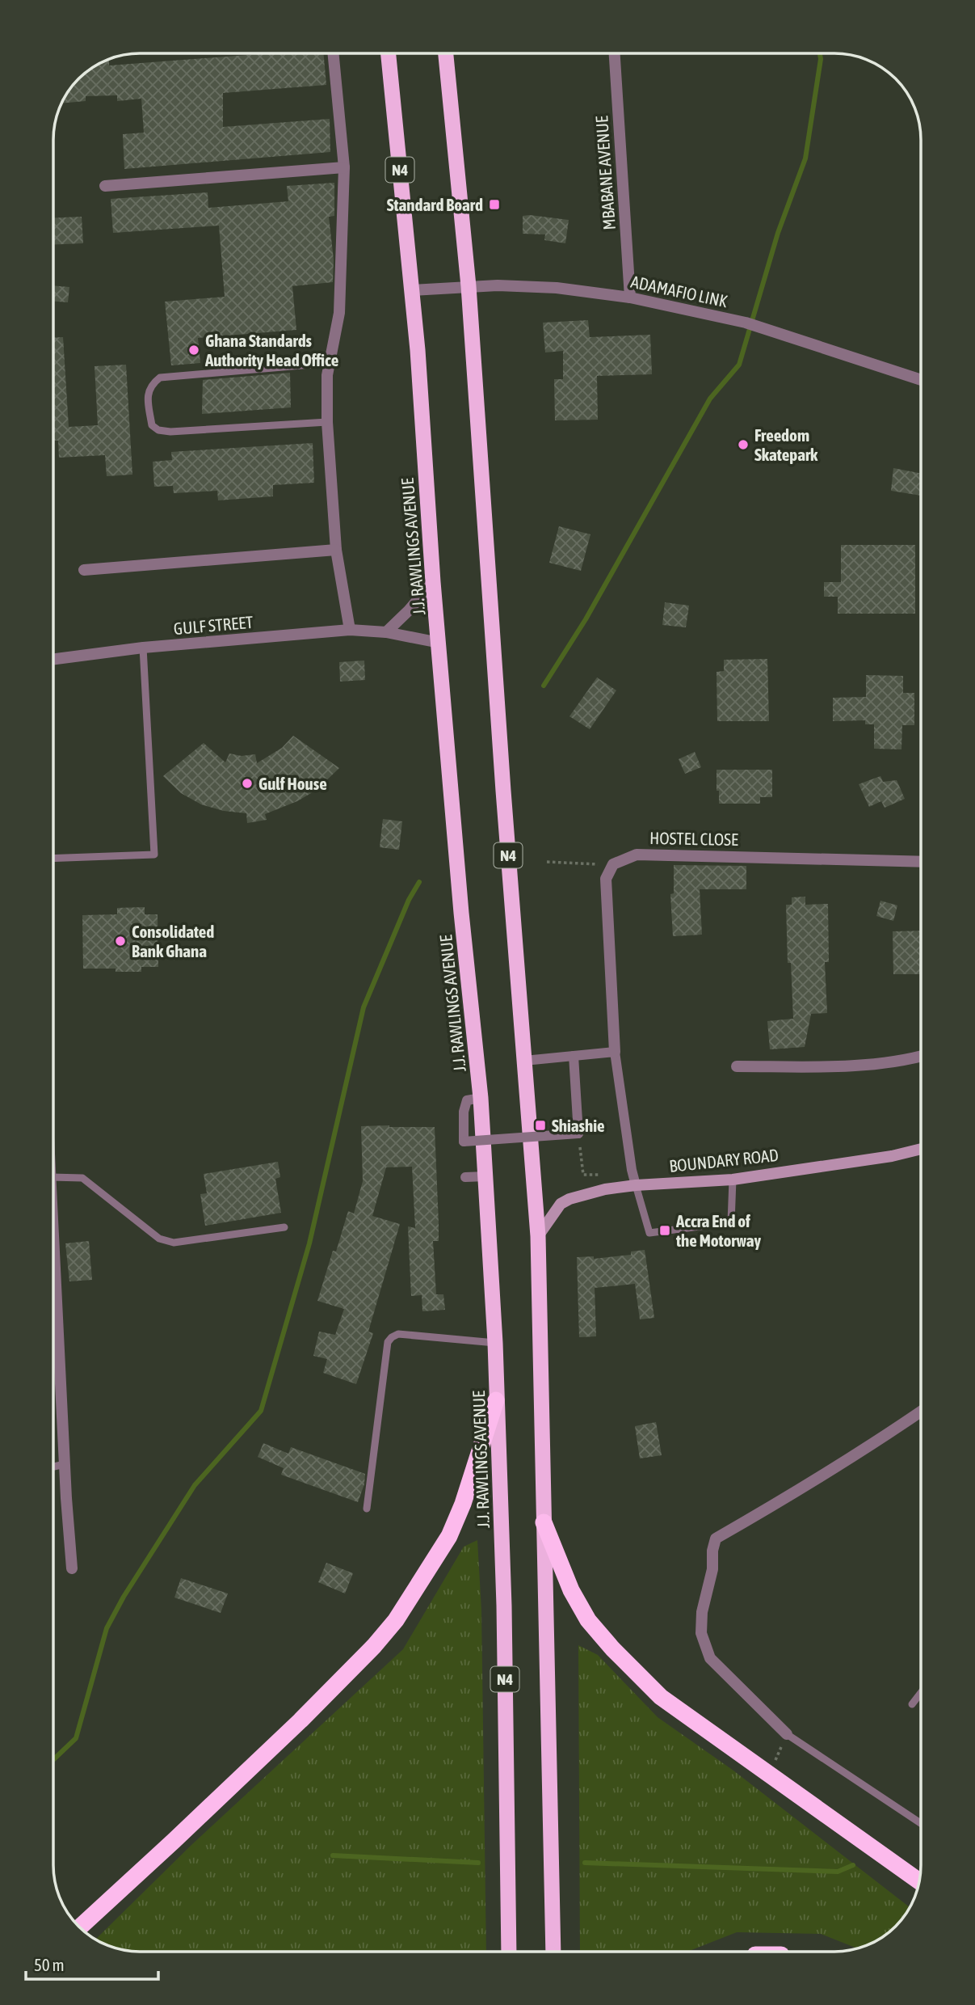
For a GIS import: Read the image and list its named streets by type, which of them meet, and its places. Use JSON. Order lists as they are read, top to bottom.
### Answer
{
  "streets": {
    "highway": ["N4", "J.J. RAWLINGS AVENUE"],
    "main road": ["BOUNDARY ROAD"],
    "street": [
      "MBABANE AVENUE",
      "ADAMAFIO LINK",
      "GULF STREET",
      "HOSTEL CLOSE"
    ]
  },
  "crossings": [
    ["N4", "ADAMAFIO LINK"],
    ["N4", "BOUNDARY ROAD"],
    ["MBABANE AVENUE", "ADAMAFIO LINK"],
    ["ADAMAFIO LINK", "J.J. RAWLINGS AVENUE"],
    ["J.J. RAWLINGS AVENUE", "GULF STREET"]
  ],
  "places": {
    "transit": ["Standard Board", "Shiashie", "Accra End of the Motorway"],
    "other": [
      "Ghana Standards Authority Head Office",
      "Freedom Skatepark",
      "Gulf House",
      "Consolidated Bank Ghana"
    ]
  },
  "scale_bar": "50 m"
}
